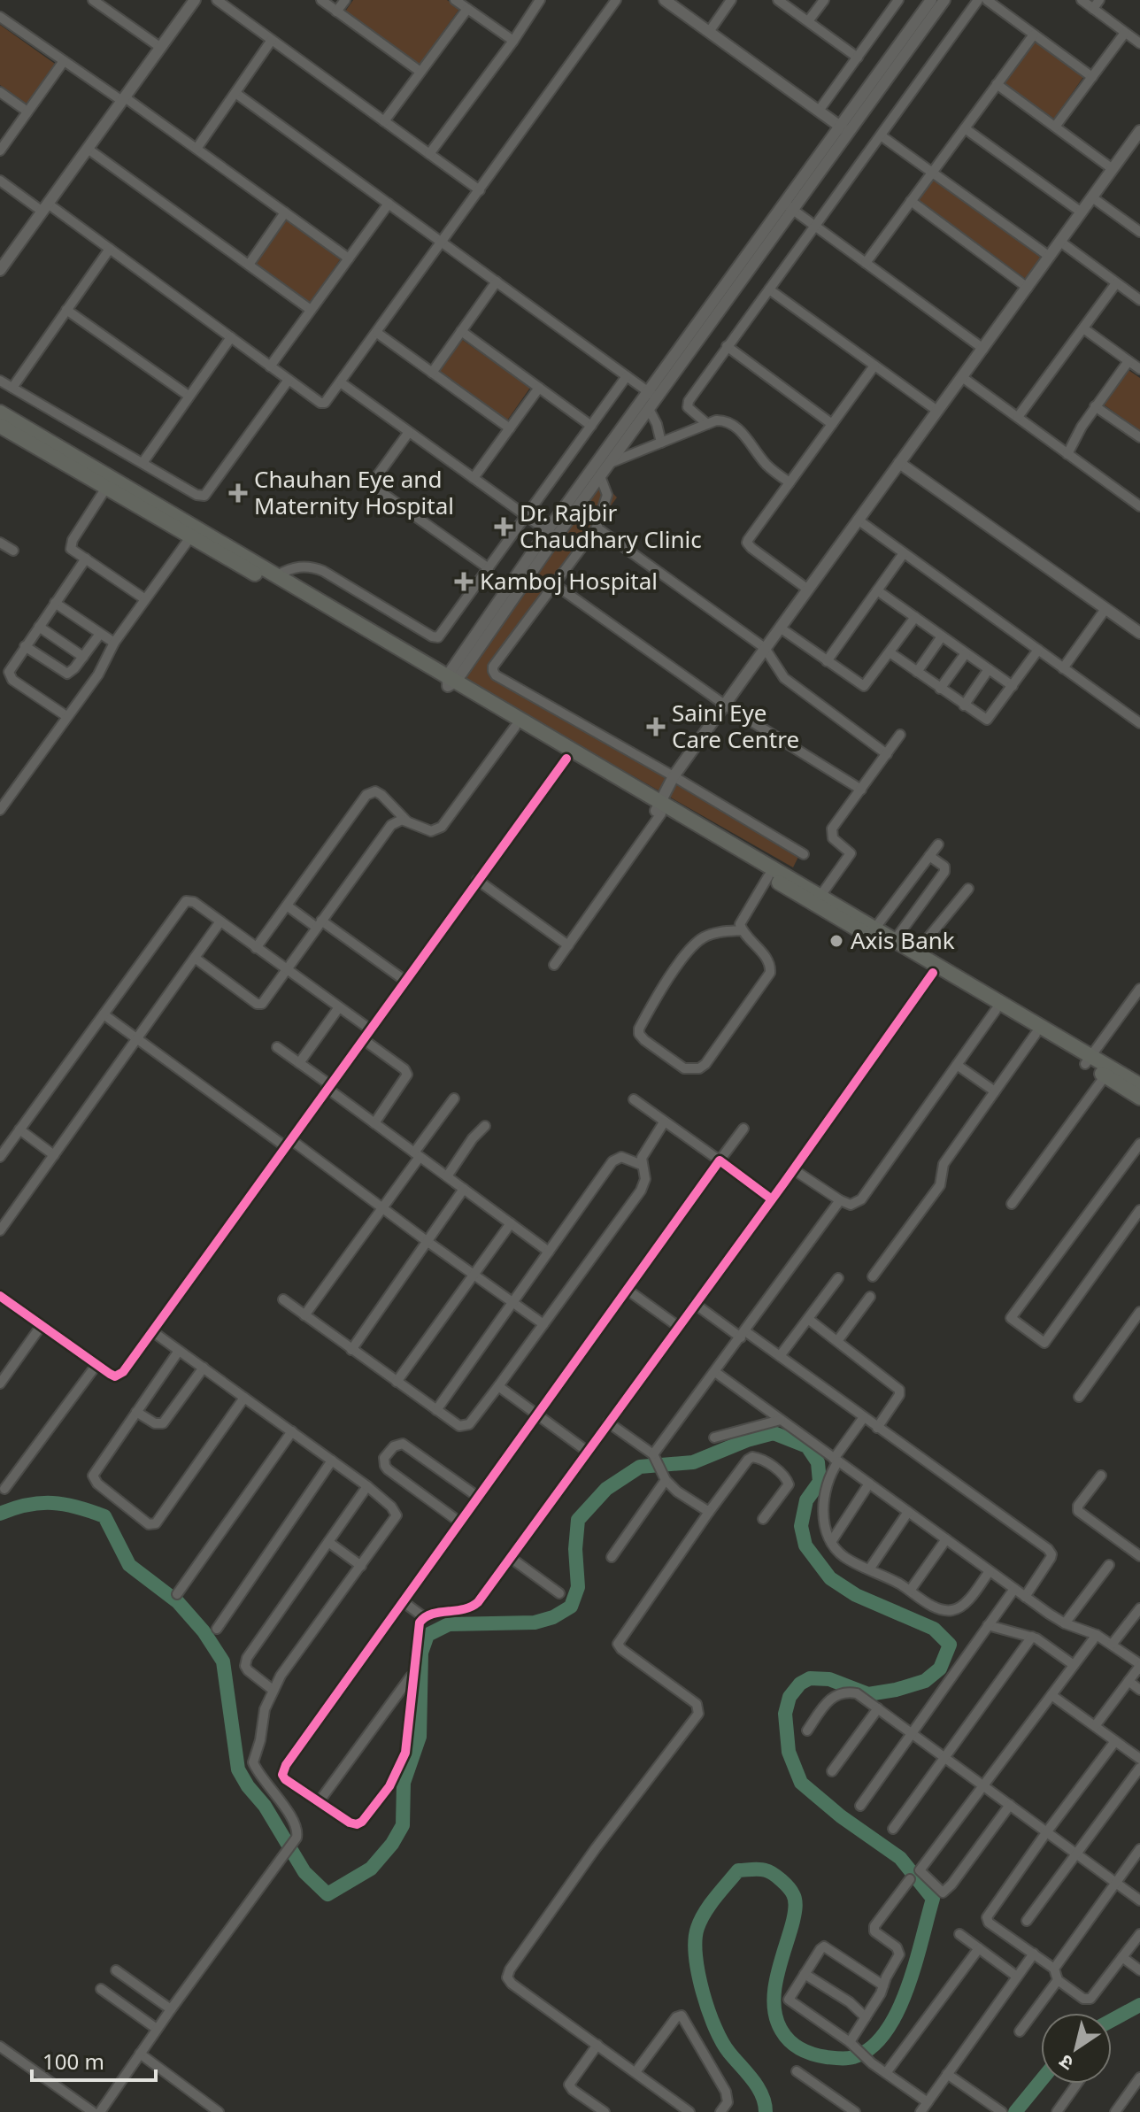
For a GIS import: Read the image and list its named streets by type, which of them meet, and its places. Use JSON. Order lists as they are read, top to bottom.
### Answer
{
  "places": {
    "health": [
      "Chauhan Eye and Maternity Hospital",
      "Dr. Rajbir Chaudhary Clinic",
      "Kamboj Hospital",
      "Saini Eye Care Centre"
    ],
    "other": ["Axis Bank"]
  },
  "scale_bar": "100 m",
  "north": "bottom left"
}
